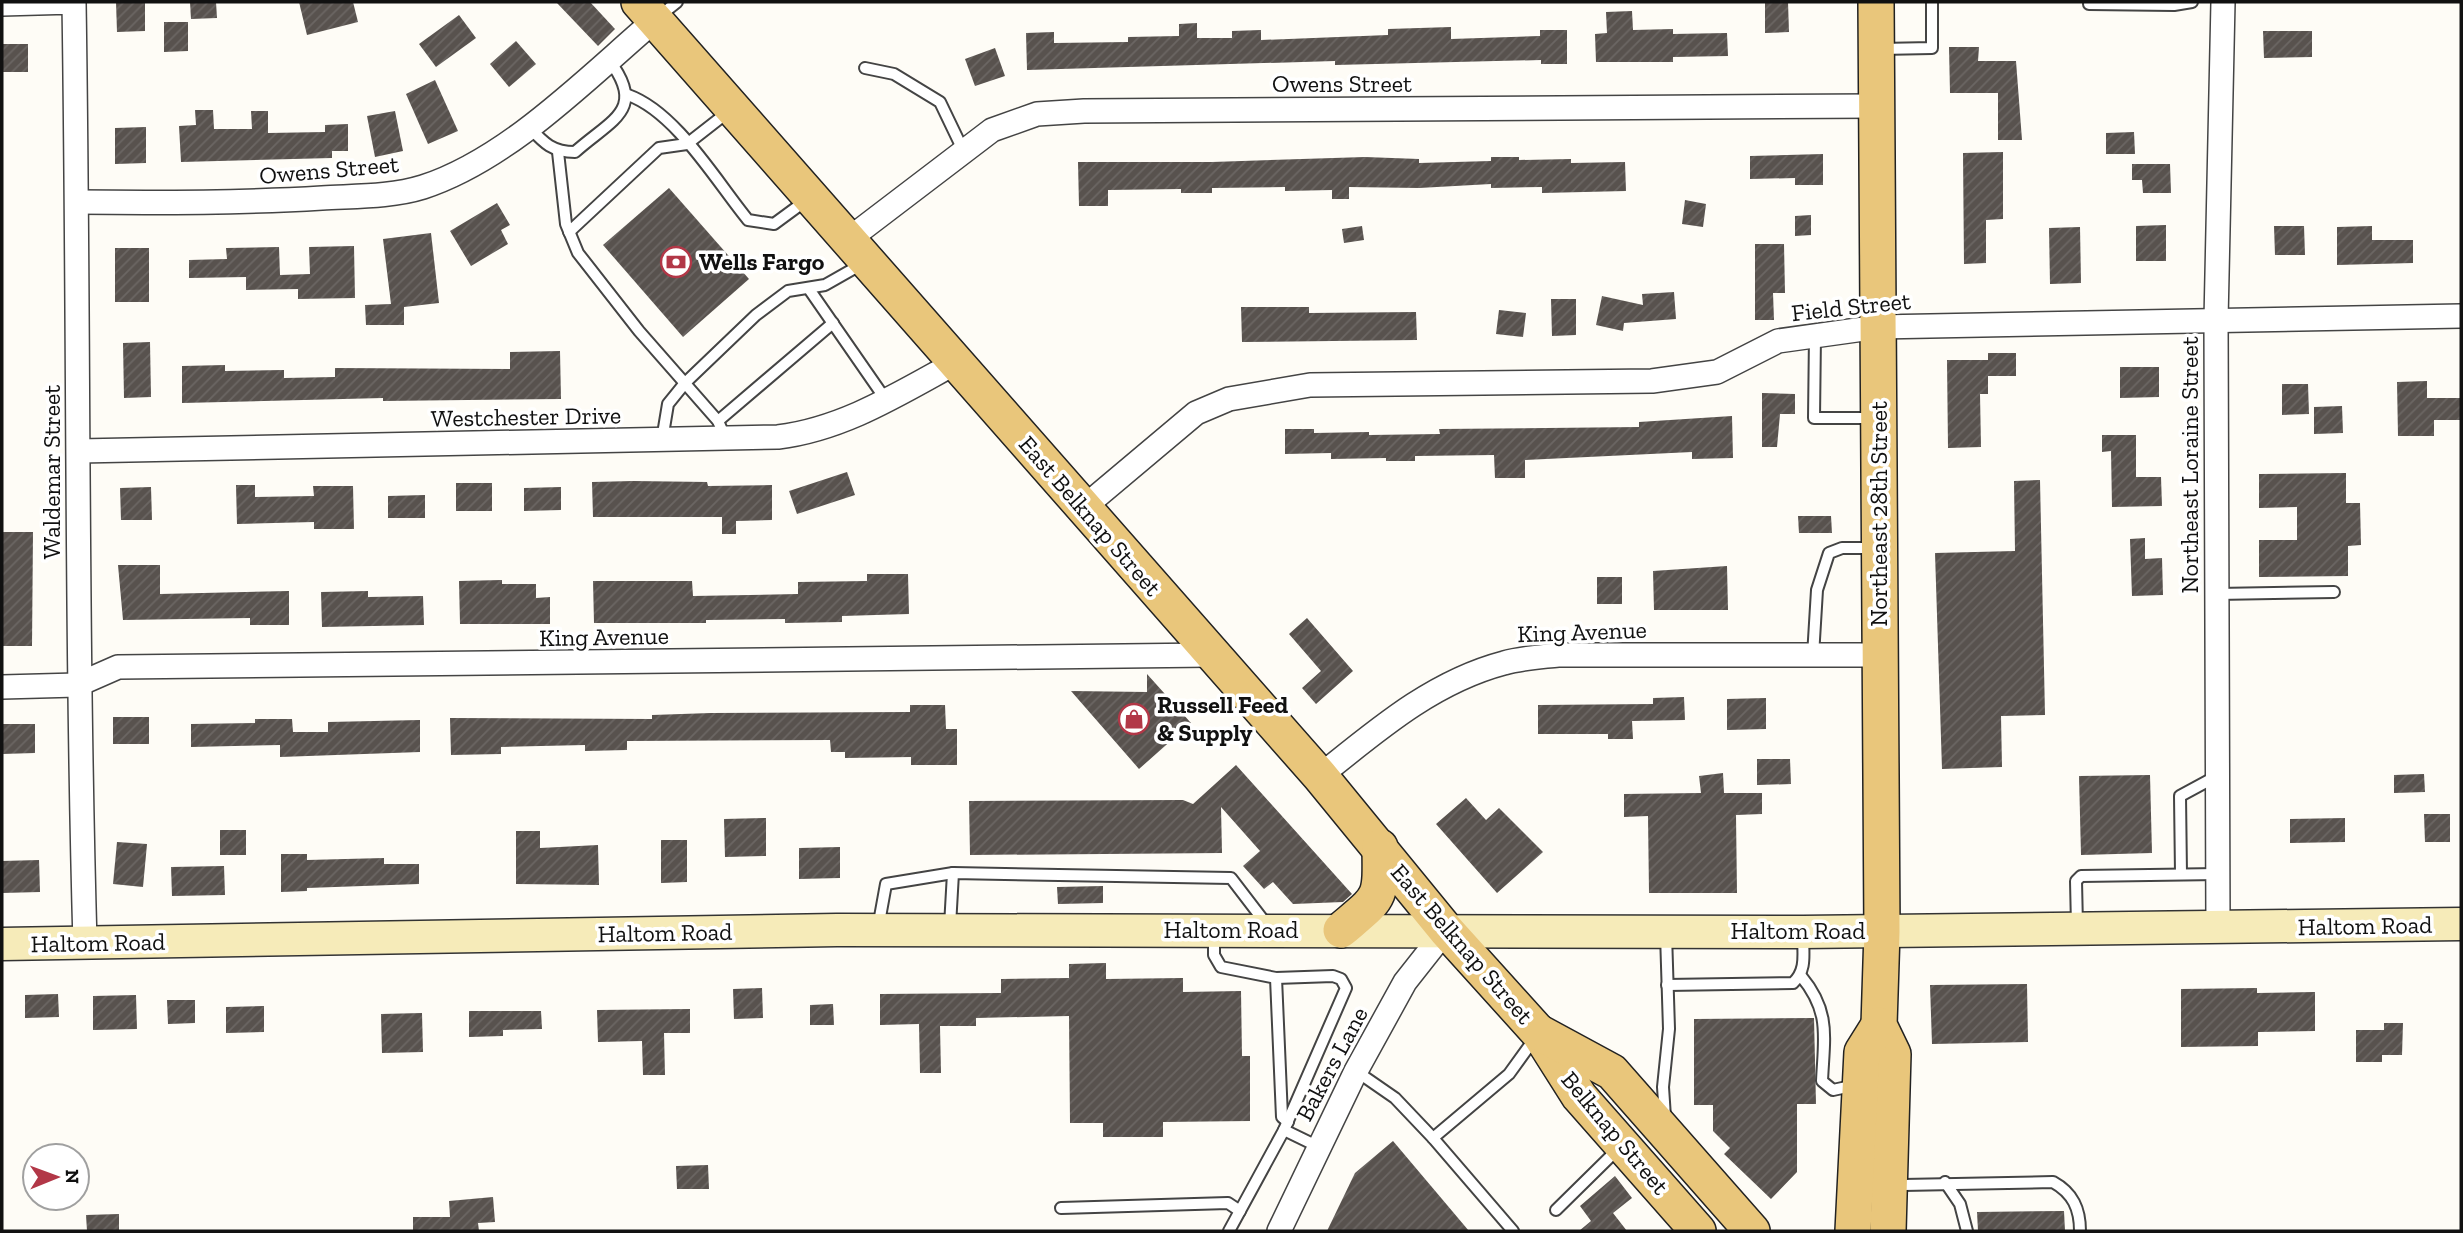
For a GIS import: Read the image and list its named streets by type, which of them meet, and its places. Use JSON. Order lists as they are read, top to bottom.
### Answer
{
  "streets": {
    "main road": [
      "Northeast 28th Street",
      "East Belknap Street",
      "Haltom Road",
      "Belknap Street"
    ],
    "street": [
      "Owens Street",
      "Field Street",
      "Westchester Drive",
      "Northeast Loraine Street",
      "Waldemar Street",
      "King Avenue",
      "Bakers Lane"
    ]
  },
  "crossings": [
    ["Owens Street", "Waldemar Street"],
    ["Owens Street", "Northeast 28th Street"],
    ["Owens Street", "East Belknap Street"],
    ["Field Street", "Northeast Loraine Street"],
    ["Field Street", "Northeast 28th Street"],
    ["Field Street", "East Belknap Street"],
    ["Westchester Drive", "Waldemar Street"],
    ["Westchester Drive", "East Belknap Street"],
    ["Northeast Loraine Street", "Haltom Road"],
    ["Waldemar Street", "King Avenue"],
    ["Waldemar Street", "Haltom Road"],
    ["Northeast 28th Street", "King Avenue"],
    ["Northeast 28th Street", "Haltom Road"],
    ["East Belknap Street", "King Avenue"],
    ["East Belknap Street", "Haltom Road"],
    ["East Belknap Street", "Bakers Lane"],
    ["East Belknap Street", "Belknap Street"],
    ["Haltom Road", "Bakers Lane"]
  ],
  "places": {
    "bank": ["Wells Fargo"],
    "shop": ["Russell Feed & Supply"]
  },
  "north": "right"
}
